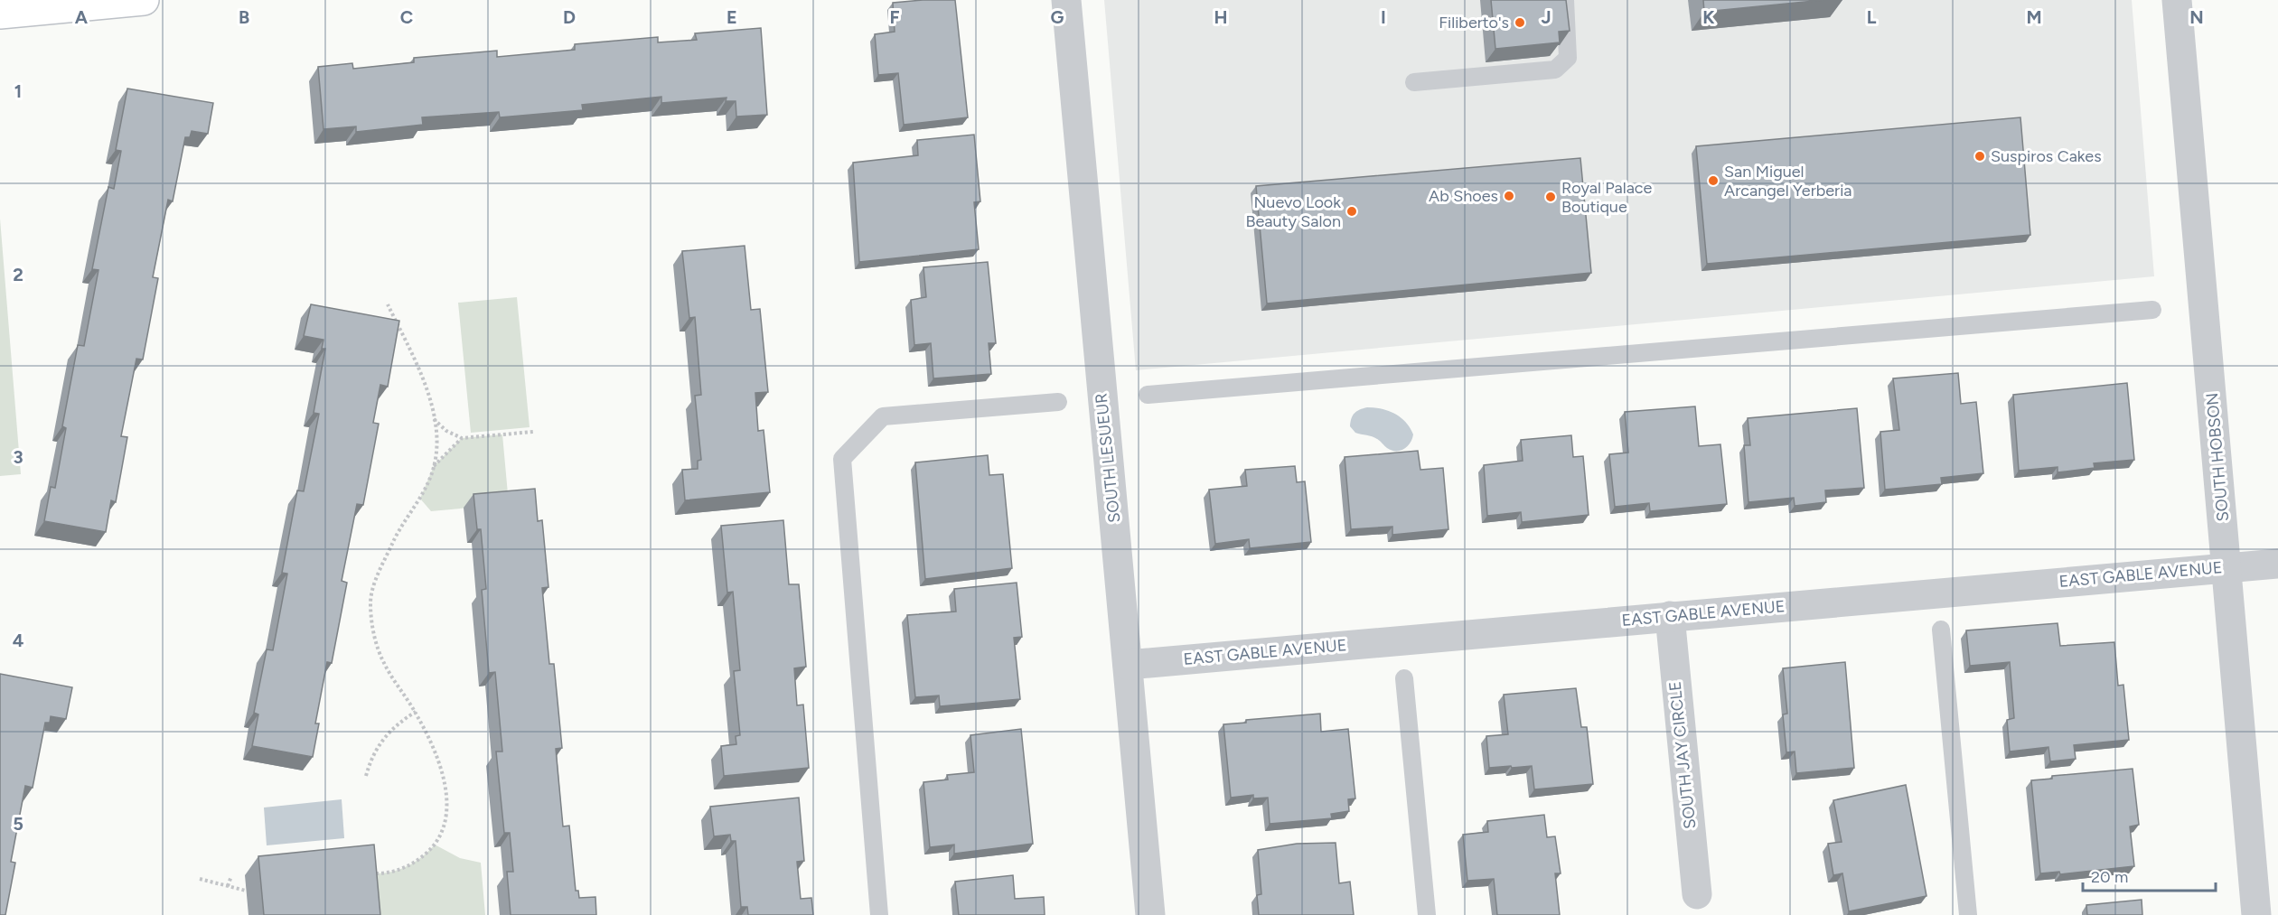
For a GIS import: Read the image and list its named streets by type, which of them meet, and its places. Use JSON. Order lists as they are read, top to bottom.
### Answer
{
  "streets": {
    "street": [
      "SOUTH HOBSON",
      "SOUTH LESUEUR",
      "EAST GABLE AVENUE",
      "SOUTH JAY CIRCLE"
    ]
  },
  "crossings": [
    ["SOUTH HOBSON", "EAST GABLE AVENUE"],
    ["SOUTH LESUEUR", "EAST GABLE AVENUE"],
    ["EAST GABLE AVENUE", "SOUTH JAY CIRCLE"]
  ],
  "places": [
    "Filiberto's",
    "Suspiros Cakes",
    "San Miguel Arcangel Yerberia",
    "Ab Shoes",
    "Royal Palace Boutique",
    "Nuevo Look Beauty Salon"
  ],
  "scale_bar": "20 m",
  "grid": {
    "columns": [
      "A",
      "B",
      "C",
      "D",
      "E",
      "F",
      "G",
      "H",
      "I",
      "J",
      "K",
      "L",
      "M",
      "N"
    ],
    "rows": [
      "1",
      "2",
      "3",
      "4",
      "5"
    ]
  }
}
